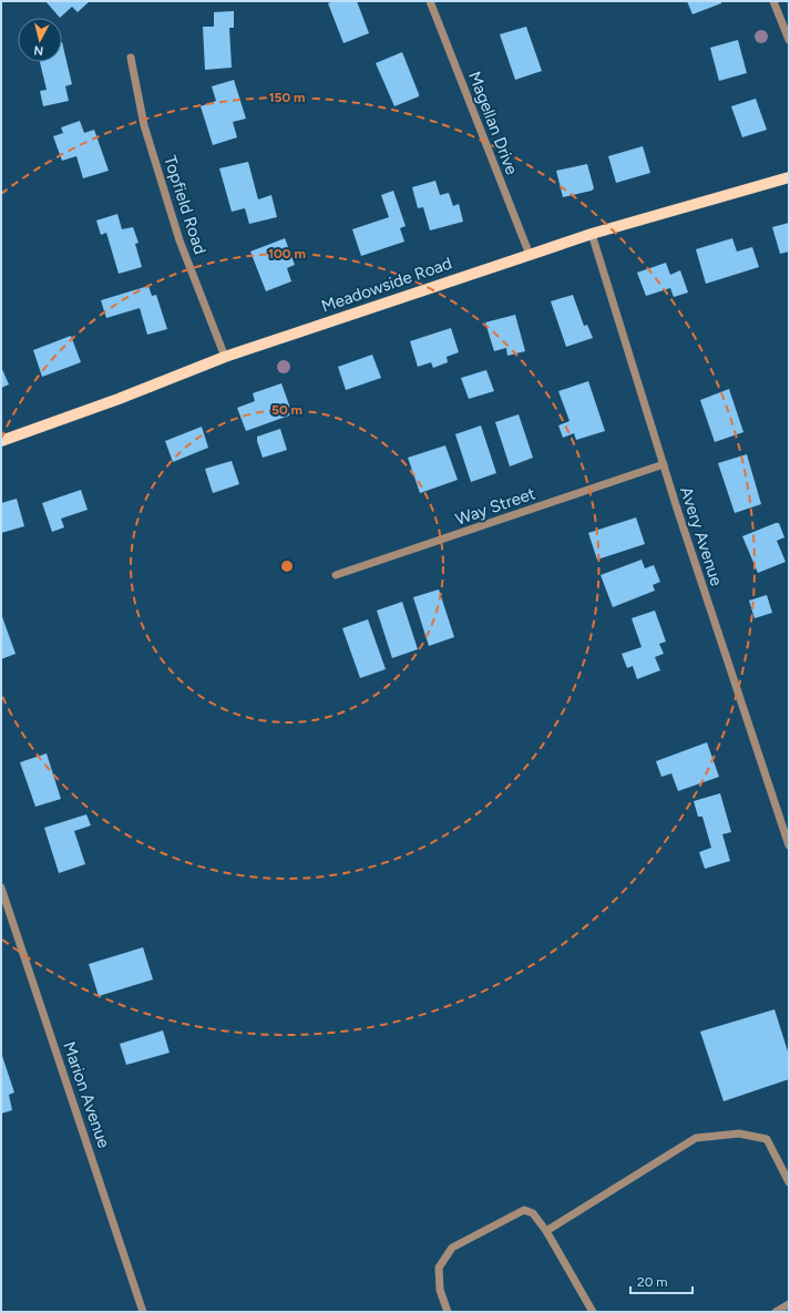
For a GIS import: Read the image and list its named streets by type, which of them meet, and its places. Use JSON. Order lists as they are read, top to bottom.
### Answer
{
  "streets": {
    "main road": ["Meadowside Road"],
    "street": [
      "Magellan Drive",
      "Topfield Road",
      "Way Street",
      "Avery Avenue",
      "Marion Avenue"
    ]
  },
  "crossings": [
    ["Magellan Drive", "Meadowside Road"],
    ["Topfield Road", "Meadowside Road"],
    ["Meadowside Road", "Avery Avenue"],
    ["Way Street", "Avery Avenue"]
  ],
  "scale_bar": "20 m",
  "north": "bottom",
  "rings": ["150 m", "100 m", "50 m"]
}
